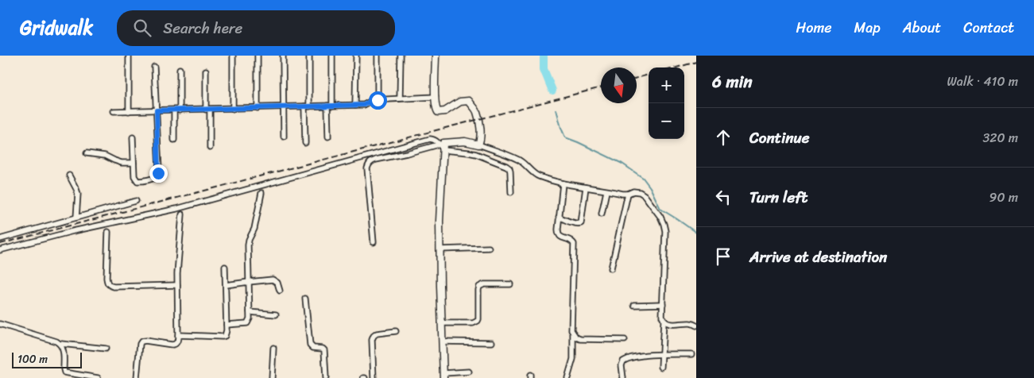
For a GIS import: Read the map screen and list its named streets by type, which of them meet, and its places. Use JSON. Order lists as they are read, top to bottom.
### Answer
{
  "scale_bar": "100 m",
  "north": "bottom",
  "page": {
    "header": "Gridwalk",
    "search": "Search here",
    "nav": [
      "Home",
      "Map",
      "About",
      "Contact"
    ],
    "heading": ["6 min", "Walk · 410 m"],
    "map_buttons": ["+", "−"],
    "list": [
      ["Continue", "320 m"],
      ["Turn left", "90 m"],
      "Arrive at destination"
    ],
    "scale": "100 m"
  }
}
